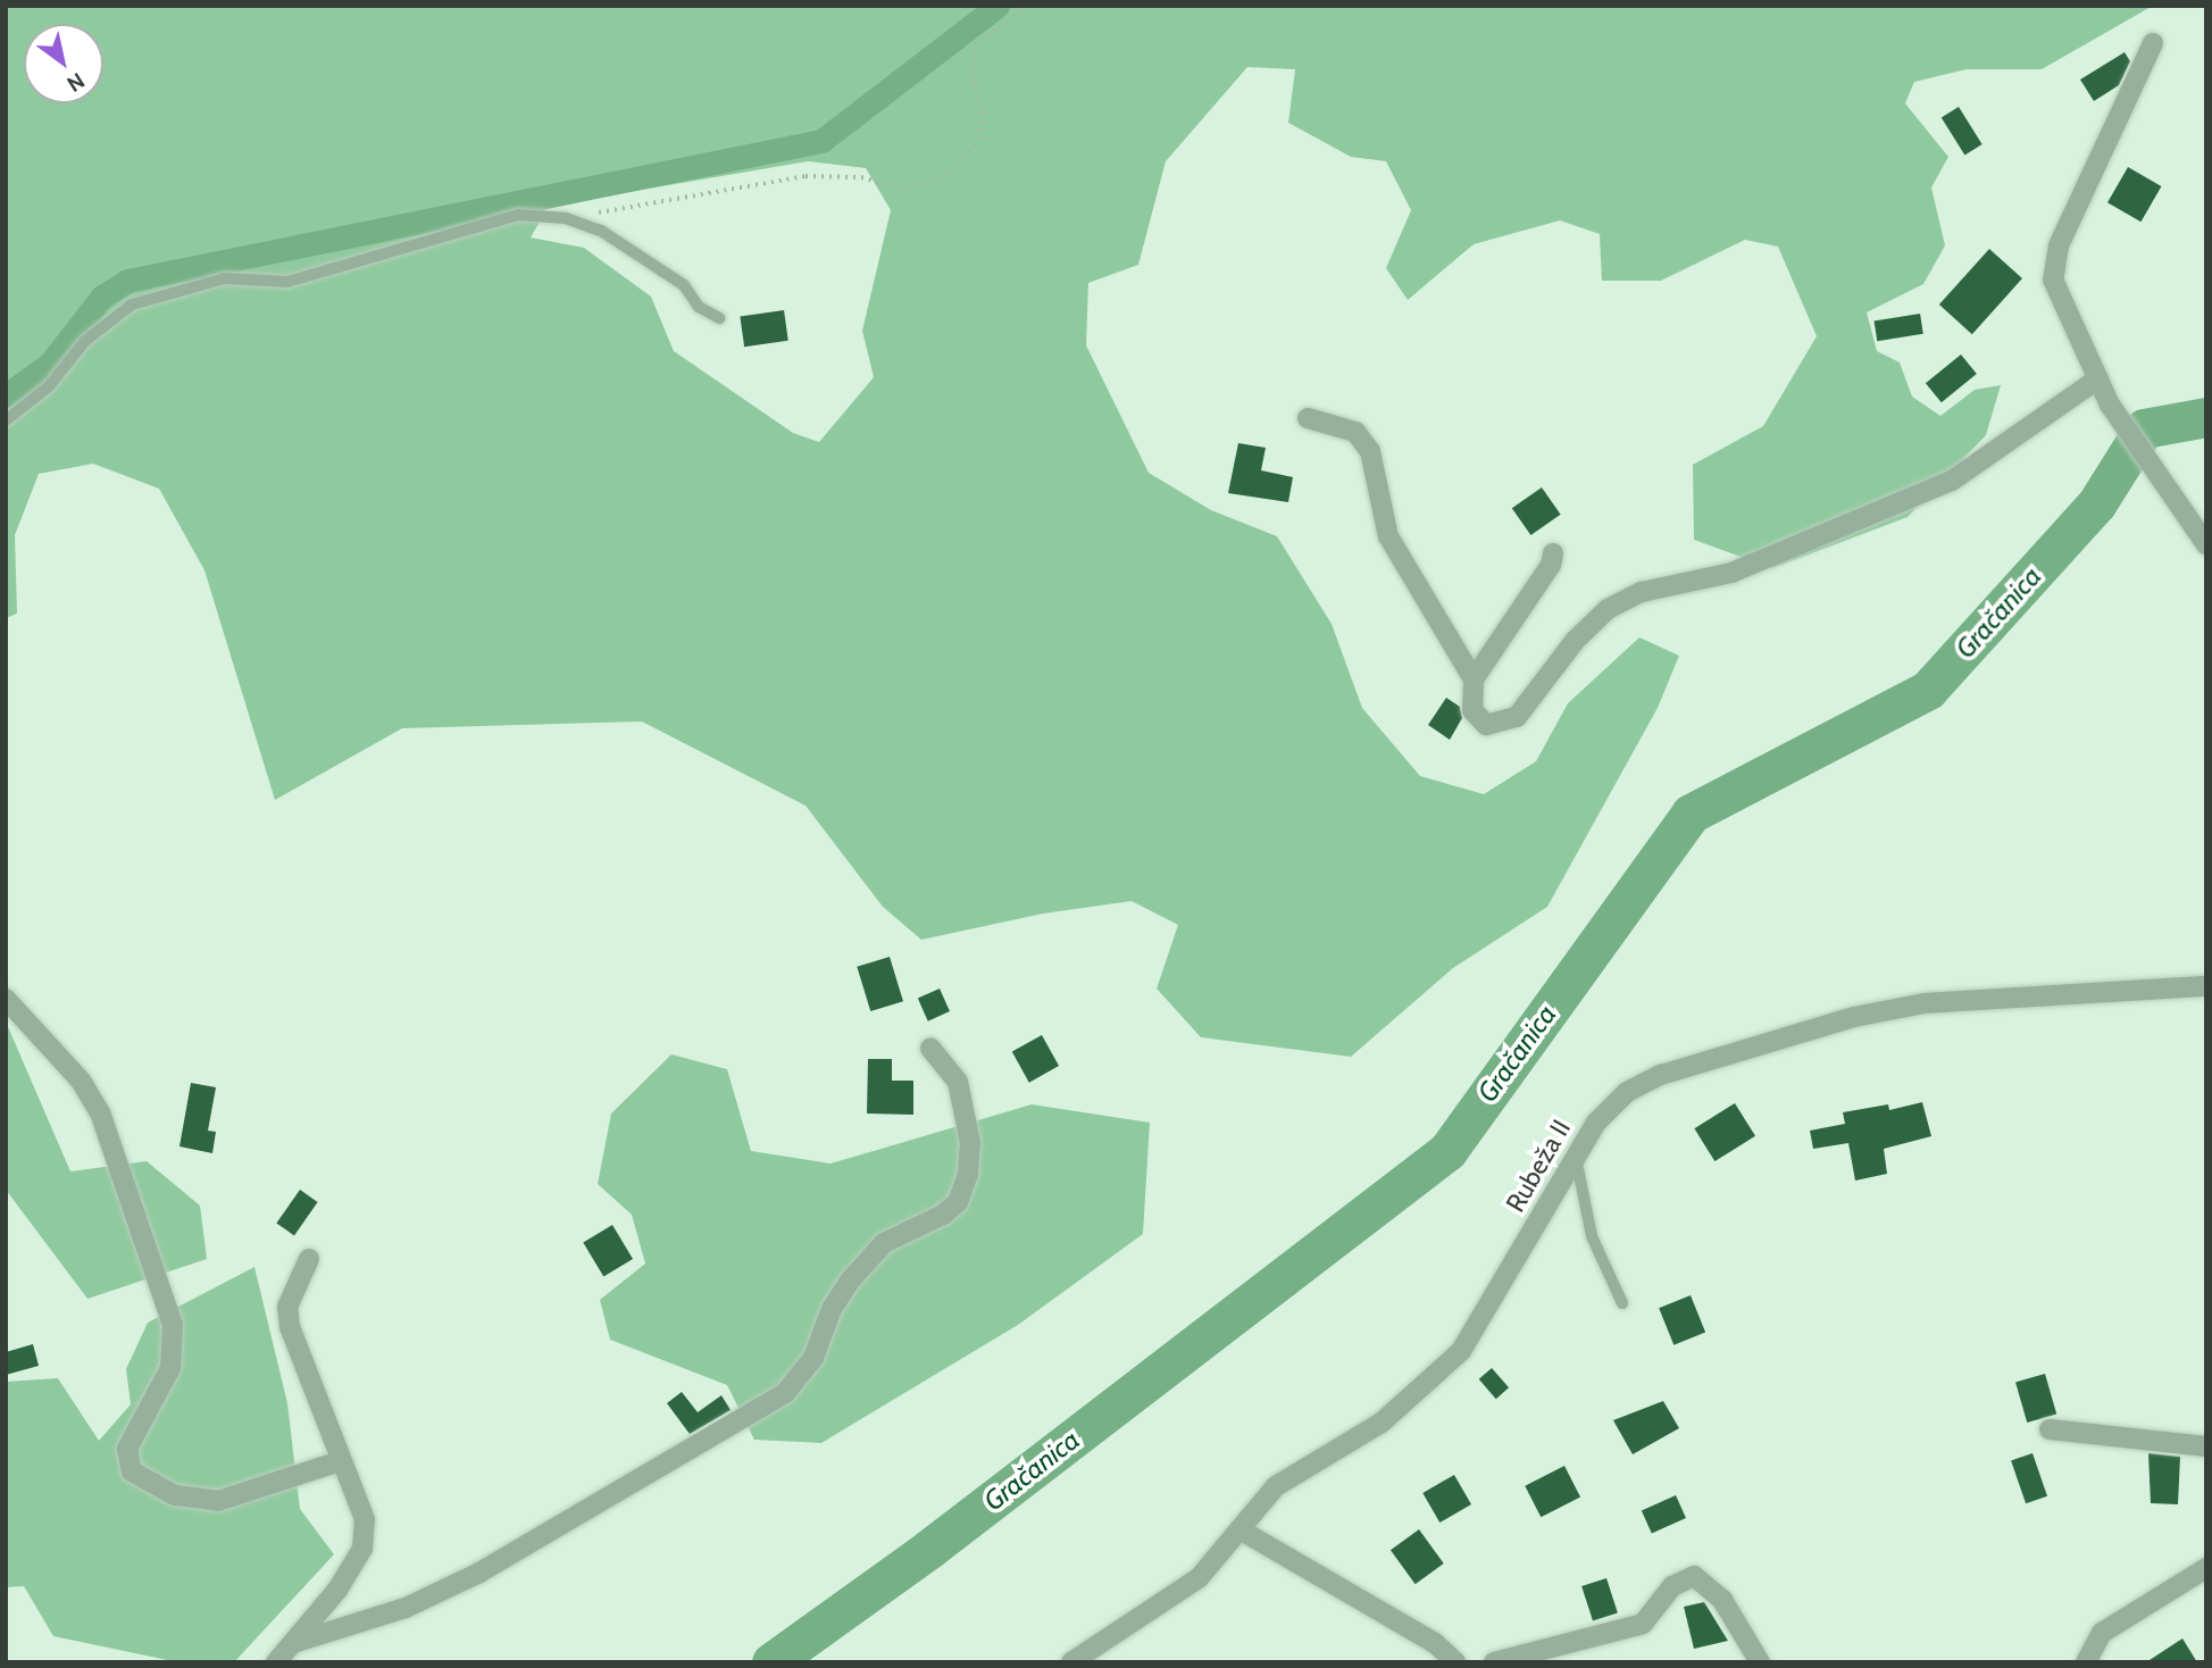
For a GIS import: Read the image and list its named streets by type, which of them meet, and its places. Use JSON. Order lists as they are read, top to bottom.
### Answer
{
  "streets": {
    "street": ["Rubeža II"]
  },
  "water": ["Gračanica"],
  "north": "bottom right"
}
